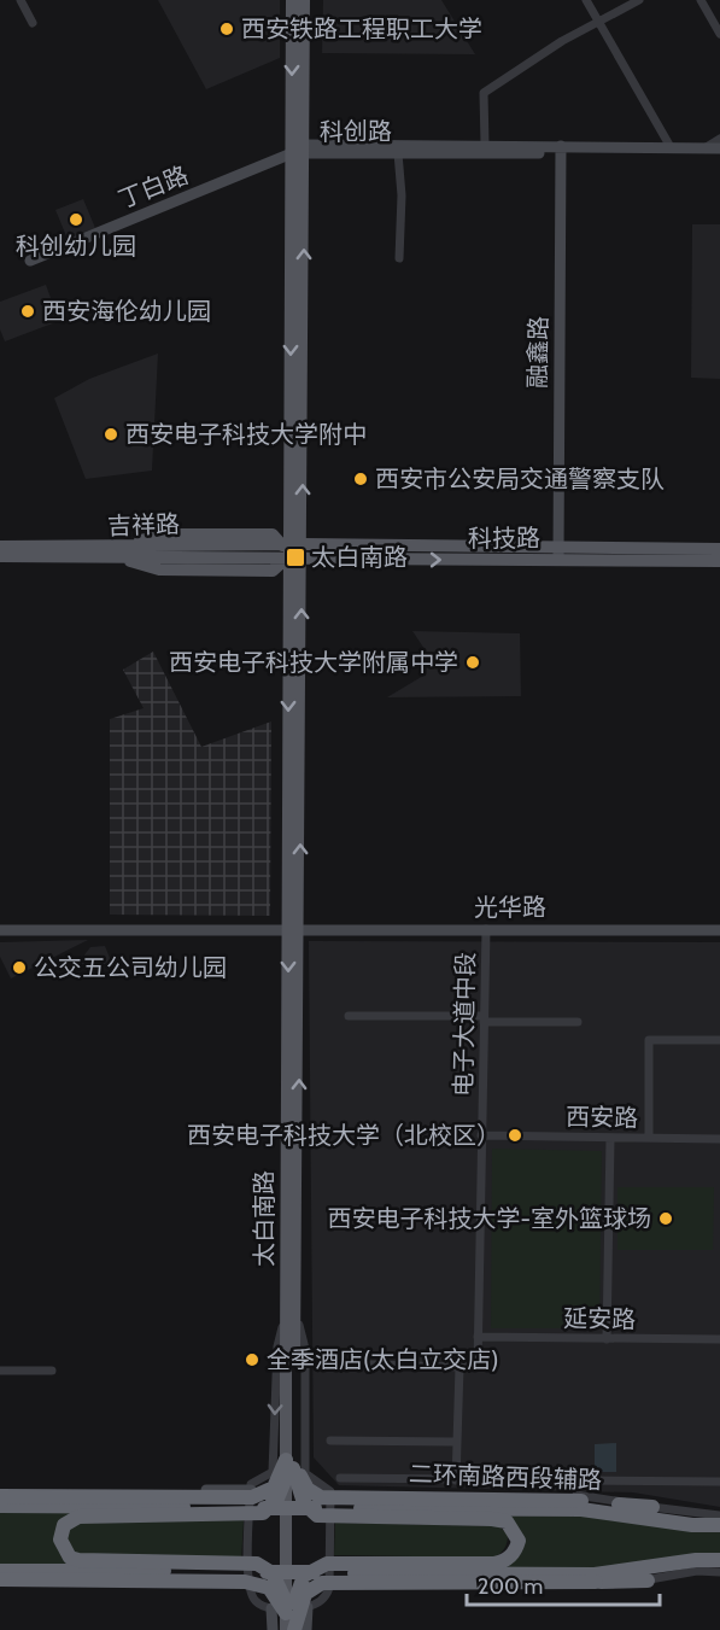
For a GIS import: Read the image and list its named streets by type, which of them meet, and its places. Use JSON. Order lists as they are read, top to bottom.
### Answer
{
  "streets": {
    "main road": ["吉祥路", "科技路", "太白南路"],
    "street": [
      "科创路",
      "丁白路",
      "融鑫路",
      "光华路",
      "电子大道中段",
      "西安路",
      "延安路",
      "二环南路西段辅路"
    ]
  },
  "crossings": [
    ["科创路", "丁白路"],
    ["科创路", "融鑫路"],
    ["科创路", "太白南路"],
    ["丁白路", "太白南路"],
    ["融鑫路", "科技路"],
    ["吉祥路", "科技路"],
    ["吉祥路", "太白南路"],
    ["科技路", "太白南路"],
    ["光华路", "电子大道中段"],
    ["光华路", "太白南路"],
    ["电子大道中段", "西安路"],
    ["电子大道中段", "延安路"]
  ],
  "places": {
    "other": [
      "西安铁路工程职工大学",
      "科创幼儿园",
      "西安海伦幼儿园",
      "西安电子科技大学附中",
      "西安市公安局交通警察支队",
      "西安电子科技大学附属中学",
      "公交五公司幼儿园",
      "西安电子科技大学（北校区）",
      "西安电子科技大学-室外篮球场",
      "全季酒店(太白立交店)"
    ],
    "transit": ["太白南路"]
  },
  "scale_bar": "200 m"
}
